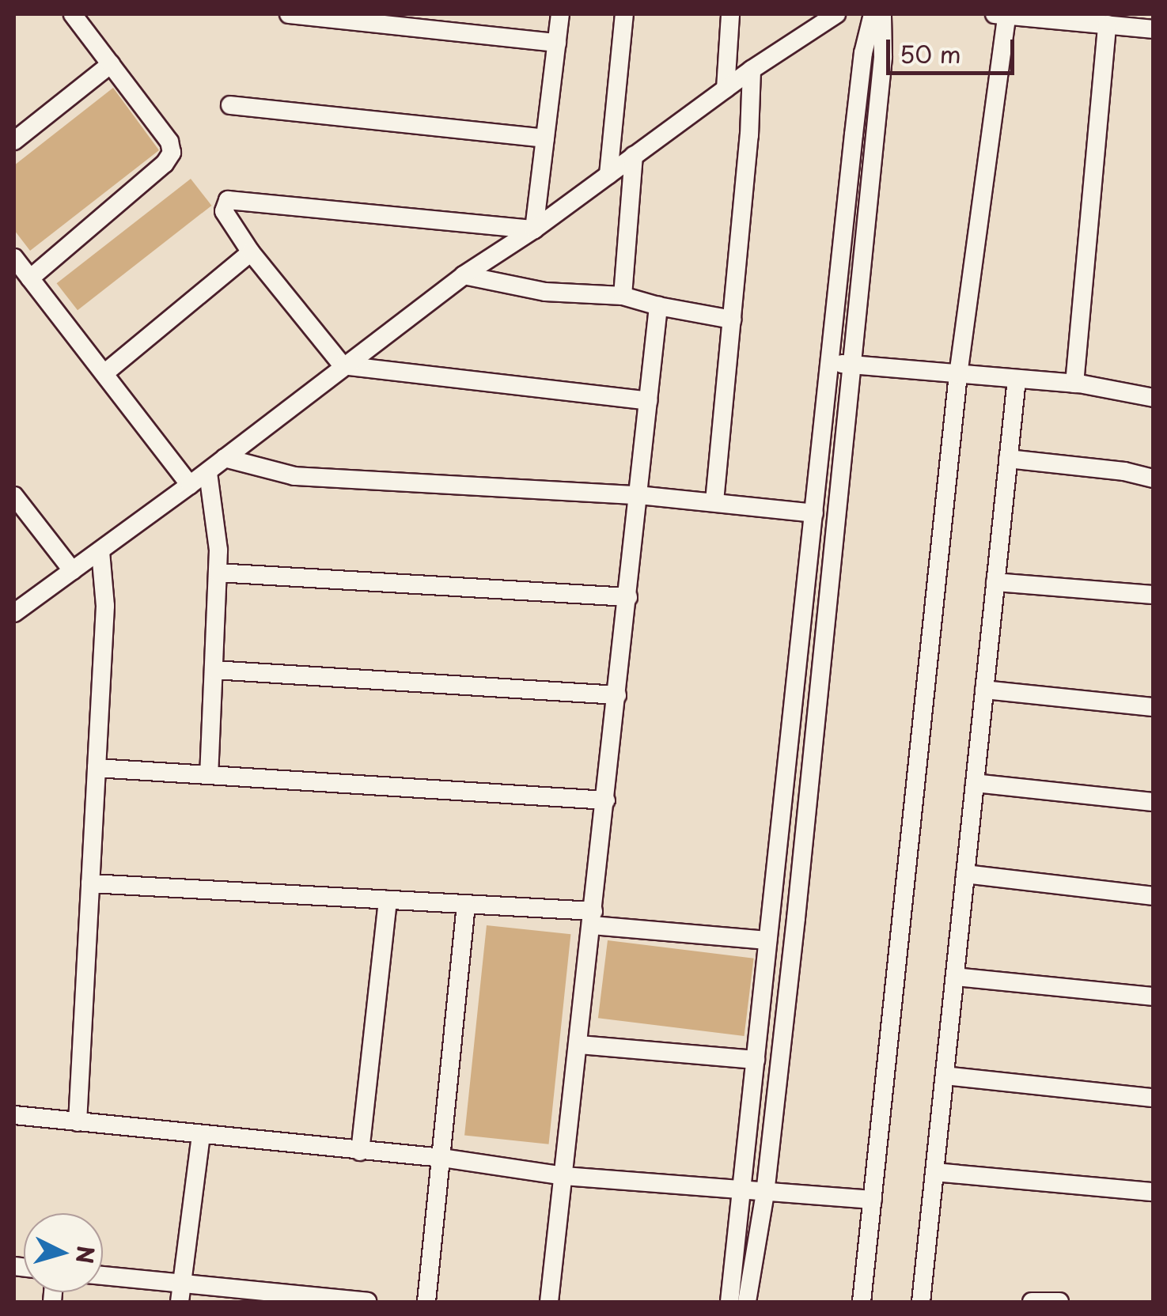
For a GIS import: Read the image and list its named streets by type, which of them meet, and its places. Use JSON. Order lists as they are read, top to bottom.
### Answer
{
  "scale_bar": "50 m",
  "north": "right"
}
